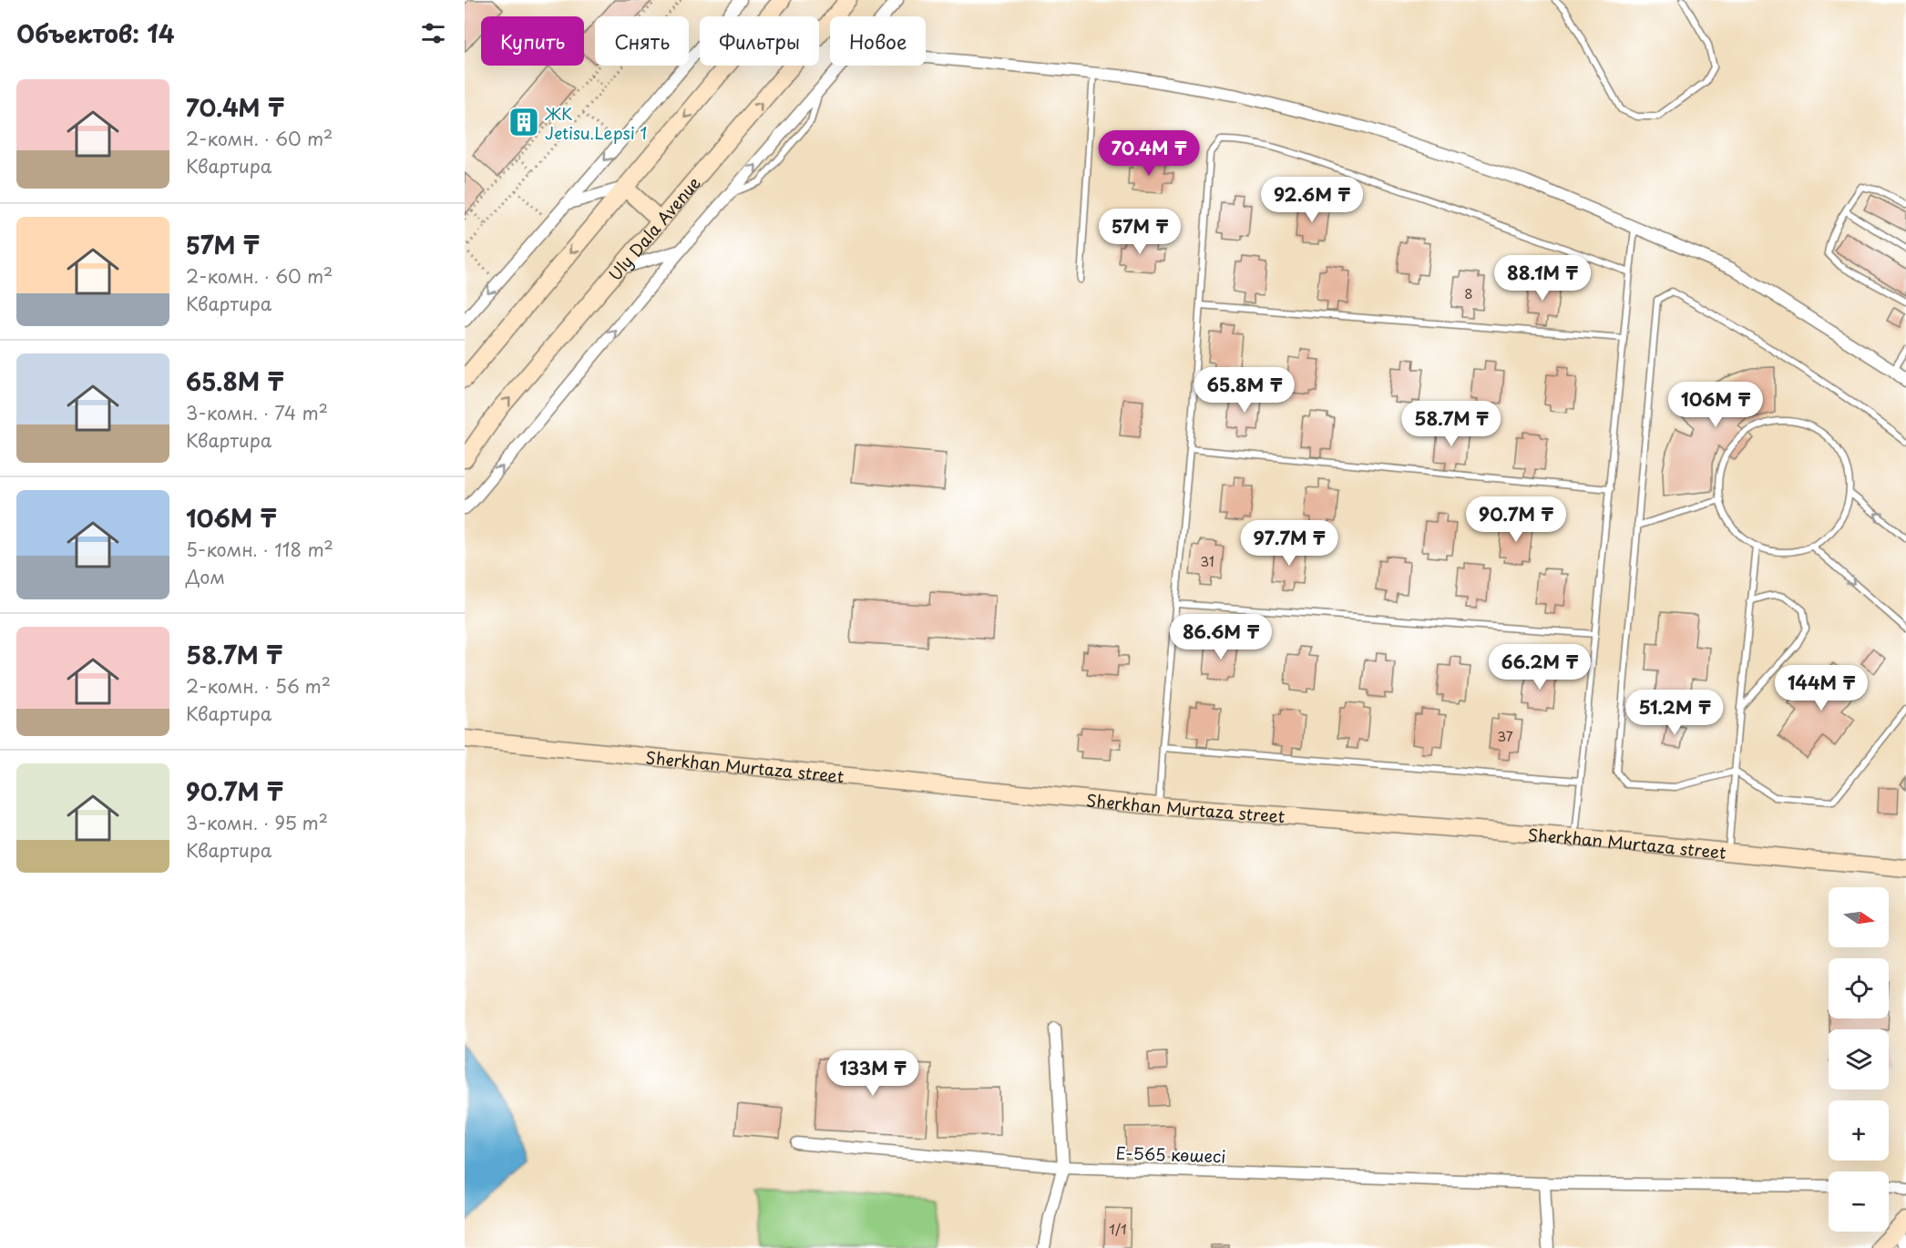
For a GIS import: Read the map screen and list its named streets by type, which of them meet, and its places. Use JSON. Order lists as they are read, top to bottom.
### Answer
{
  "streets": {
    "main road": ["Uly Dala Avenue", "Sherkhan Murtaza street"],
    "street": ["Е-565 көшесі"]
  },
  "places": {
    "building": ["ЖК Jetisu.Lepsi 1"]
  },
  "house_numbers": [
    "8",
    "31",
    "37",
    "1/1"
  ],
  "north": "right",
  "page": {
    "heading": "Объектов: 14",
    "chip": [
      "Купить",
      "Снять",
      "Фильтры",
      "Новое"
    ],
    "list": [
      {
        "name": "70.4M ₸",
        "note": "2-комн. · 60 m² · Квартира"
      },
      {
        "name": "57M ₸",
        "note": "2-комн. · 60 m² · Квартира"
      },
      {
        "name": "65.8M ₸",
        "note": "3-комн. · 74 m² · Квартира"
      },
      {
        "name": "106M ₸",
        "note": "5-комн. · 118 m² · Дом"
      },
      {
        "name": "58.7M ₸",
        "note": "2-комн. · 56 m² · Квартира"
      },
      {
        "name": "90.7M ₸",
        "note": "3-комн. · 95 m² · Квартира"
      }
    ],
    "price": [
      "70.4M ₸",
      "92.6M ₸",
      "57M ₸",
      "88.1M ₸",
      "65.8M ₸",
      "106M ₸",
      "58.7M ₸",
      "90.7M ₸",
      "97.7M ₸",
      "86.6M ₸",
      "66.2M ₸",
      "144M ₸",
      "51.2M ₸",
      "133M ₸"
    ],
    "map_buttons": ["+", "−"]
  }
}
